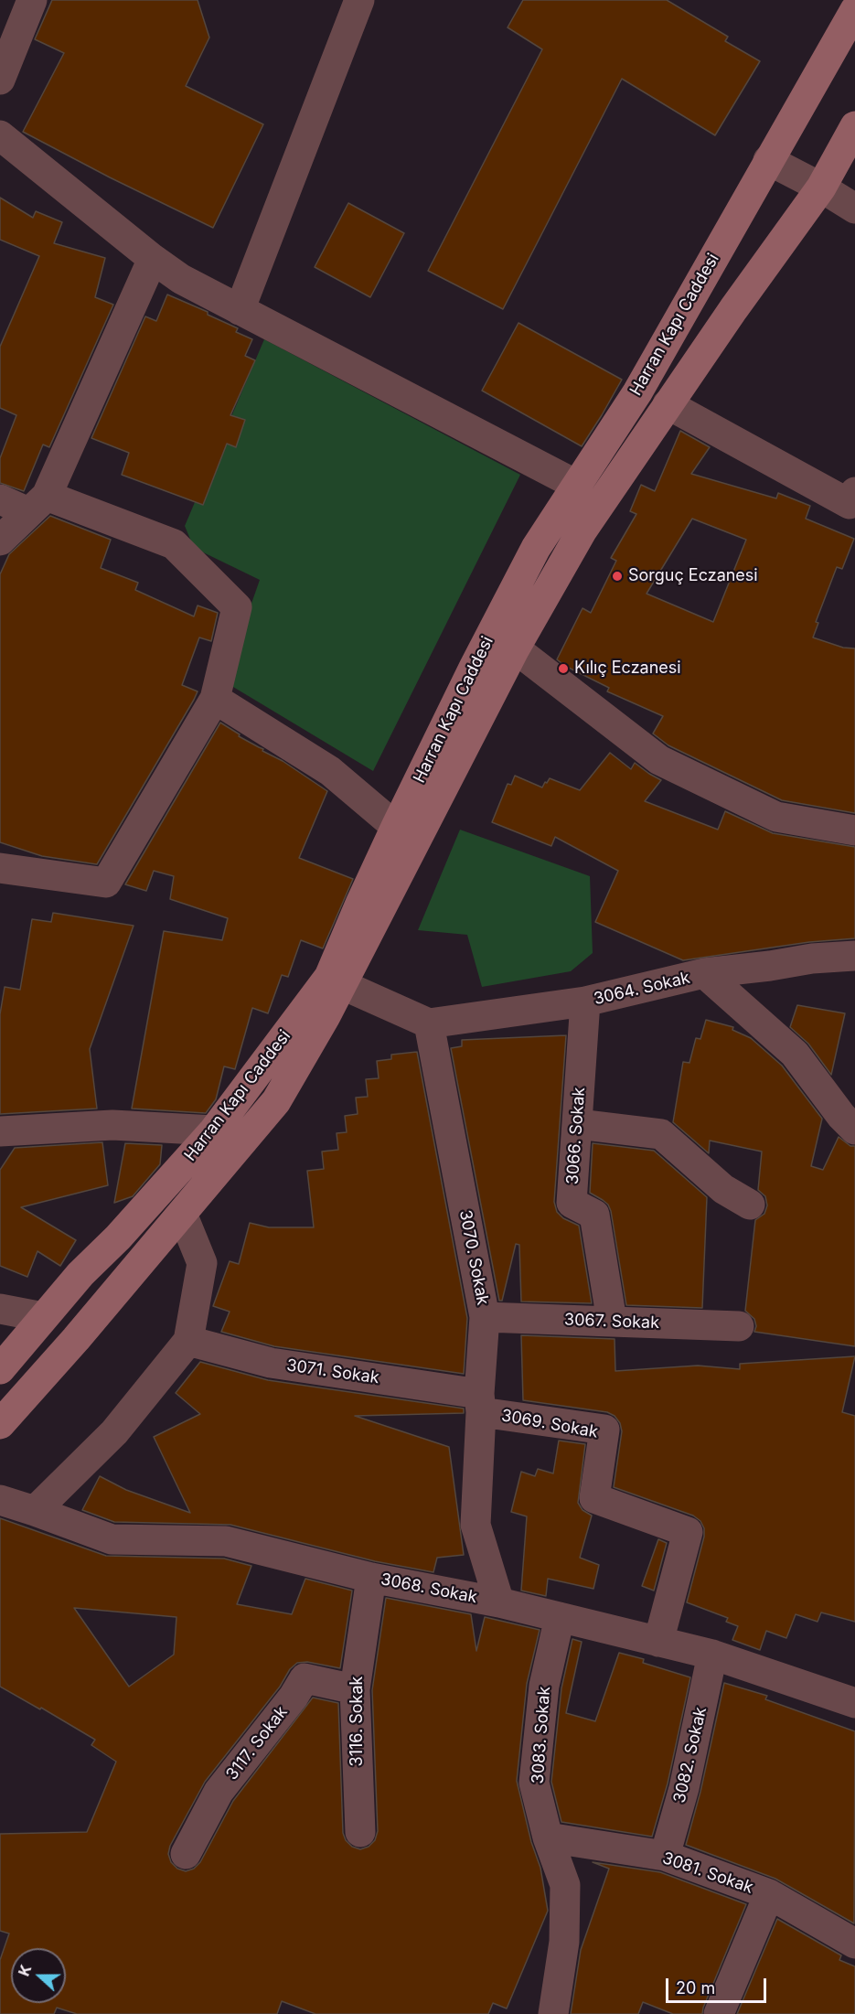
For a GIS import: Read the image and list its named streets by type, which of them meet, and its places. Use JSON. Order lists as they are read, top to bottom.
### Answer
{
  "streets": {
    "main road": ["Harran Kapı Caddesi"],
    "street": [
      "3064. Sokak",
      "3066. Sokak",
      "3070. Sokak",
      "3067. Sokak",
      "3071. Sokak",
      "3069. Sokak",
      "3068. Sokak",
      "3116. Sokak",
      "3083. Sokak",
      "3117. Sokak",
      "3082. Sokak",
      "3081. Sokak"
    ]
  },
  "crossings": [
    ["3064. Sokak", "3066. Sokak"],
    ["3064. Sokak", "3070. Sokak"],
    ["3066. Sokak", "3067. Sokak"],
    ["3070. Sokak", "3067. Sokak"],
    ["3070. Sokak", "3071. Sokak"],
    ["3070. Sokak", "3069. Sokak"],
    ["3070. Sokak", "3068. Sokak"],
    ["3071. Sokak", "3069. Sokak"],
    ["3069. Sokak", "3068. Sokak"],
    ["3068. Sokak", "3116. Sokak"],
    ["3068. Sokak", "3083. Sokak"],
    ["3068. Sokak", "3082. Sokak"],
    ["3116. Sokak", "3117. Sokak"],
    ["3083. Sokak", "3081. Sokak"],
    ["3082. Sokak", "3081. Sokak"]
  ],
  "places": ["Sorguç Eczanesi", "Kılıç Eczanesi"],
  "scale_bar": "20 m",
  "north": "left"
}
